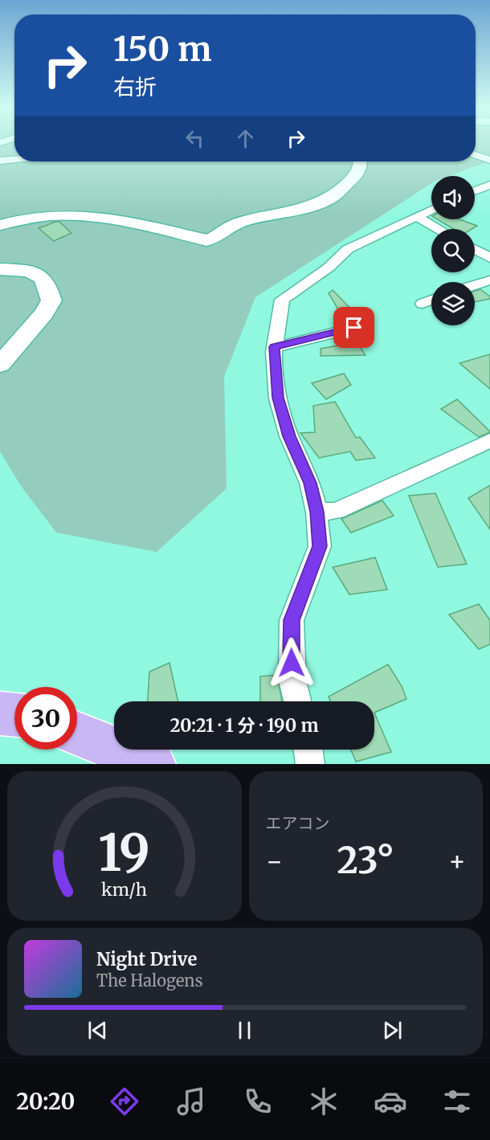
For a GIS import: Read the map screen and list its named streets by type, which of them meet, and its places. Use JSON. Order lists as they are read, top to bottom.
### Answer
{
  "page": {
    "turn": ["150 m", "右折"],
    "limit": "30",
    "trip": "20:21 · 1 分 · 190 m",
    "tile": "エアコン",
    "heat": ["−", "23°", "+"],
    "song": ["Night Drive", "The Halogens"],
    "tabs": "20:20",
    "gauge": ["19", "km/h"]
  }
}
